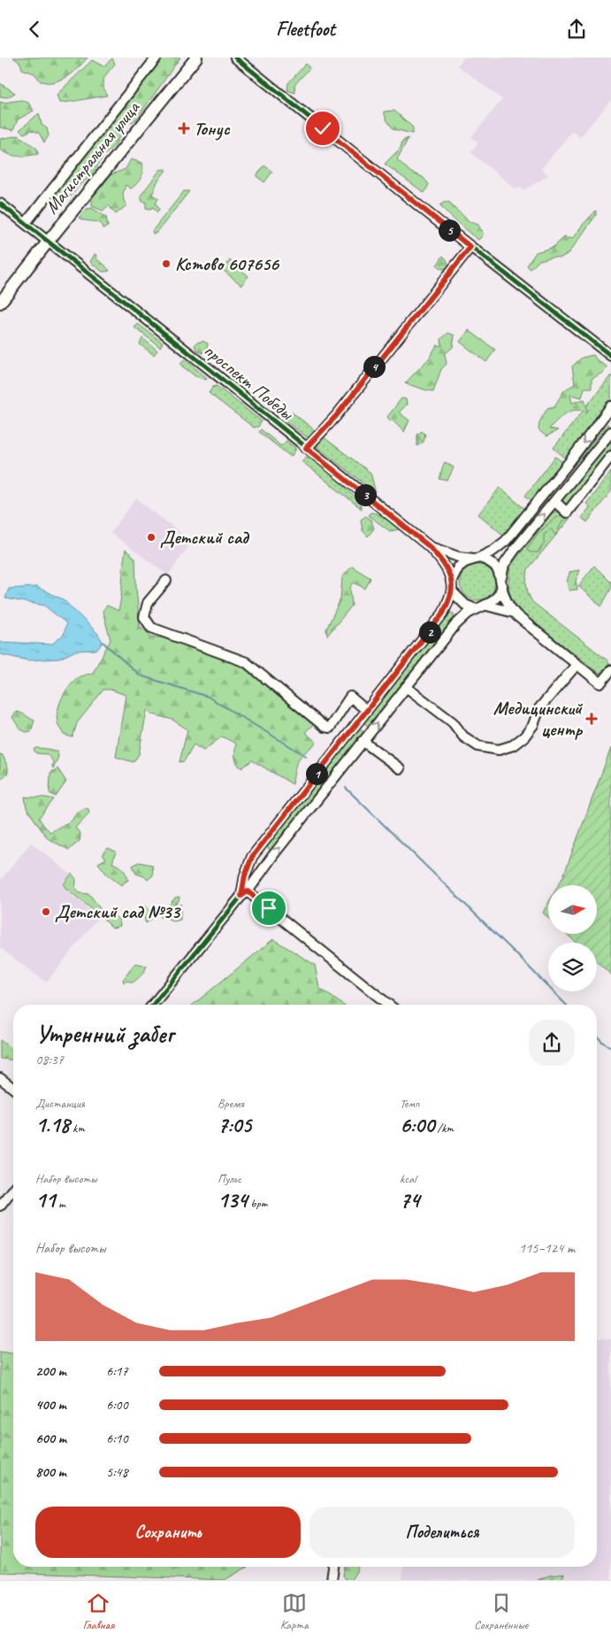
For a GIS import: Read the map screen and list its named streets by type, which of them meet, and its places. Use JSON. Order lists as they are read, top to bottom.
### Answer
{
  "streets": {
    "main road": ["Магистральная улица"],
    "street": ["проспект Победы"]
  },
  "crossings": [
    ["Магистральная улица", "проспект Победы"]
  ],
  "places": {
    "health": ["Тонус", "Медицинский центр"],
    "other": ["Кстово 607656", "Детский сад", "Детский сад №33"]
  },
  "north": "right",
  "page": {
    "header": "Fleetfoot",
    "pins": [
      "5",
      "4",
      "3",
      "2",
      "1"
    ],
    "heading": ["Утренний забег", "08:37"],
    "stats": [
      ["Дистанция", "1.18 km"],
      ["Время", "7:05"],
      ["Темп", "6:00 /km"],
      ["Набор высоты", "11 m"],
      ["Пульс", "134 bpm"],
      ["kcal", "74"]
    ],
    "chart": ["Набор высоты", "115–124 m"],
    "list": [
      {
        "name": "200 m",
        "note": "6:17"
      },
      {
        "name": "400 m",
        "note": "6:00"
      },
      {
        "name": "600 m",
        "note": "6:10"
      },
      {
        "name": "800 m",
        "note": "5:48"
      }
    ],
    "buttons": ["Сохранить", "Поделиться"],
    "tabs": ["Главная", "Карта", "Сохранённые"]
  }
}
